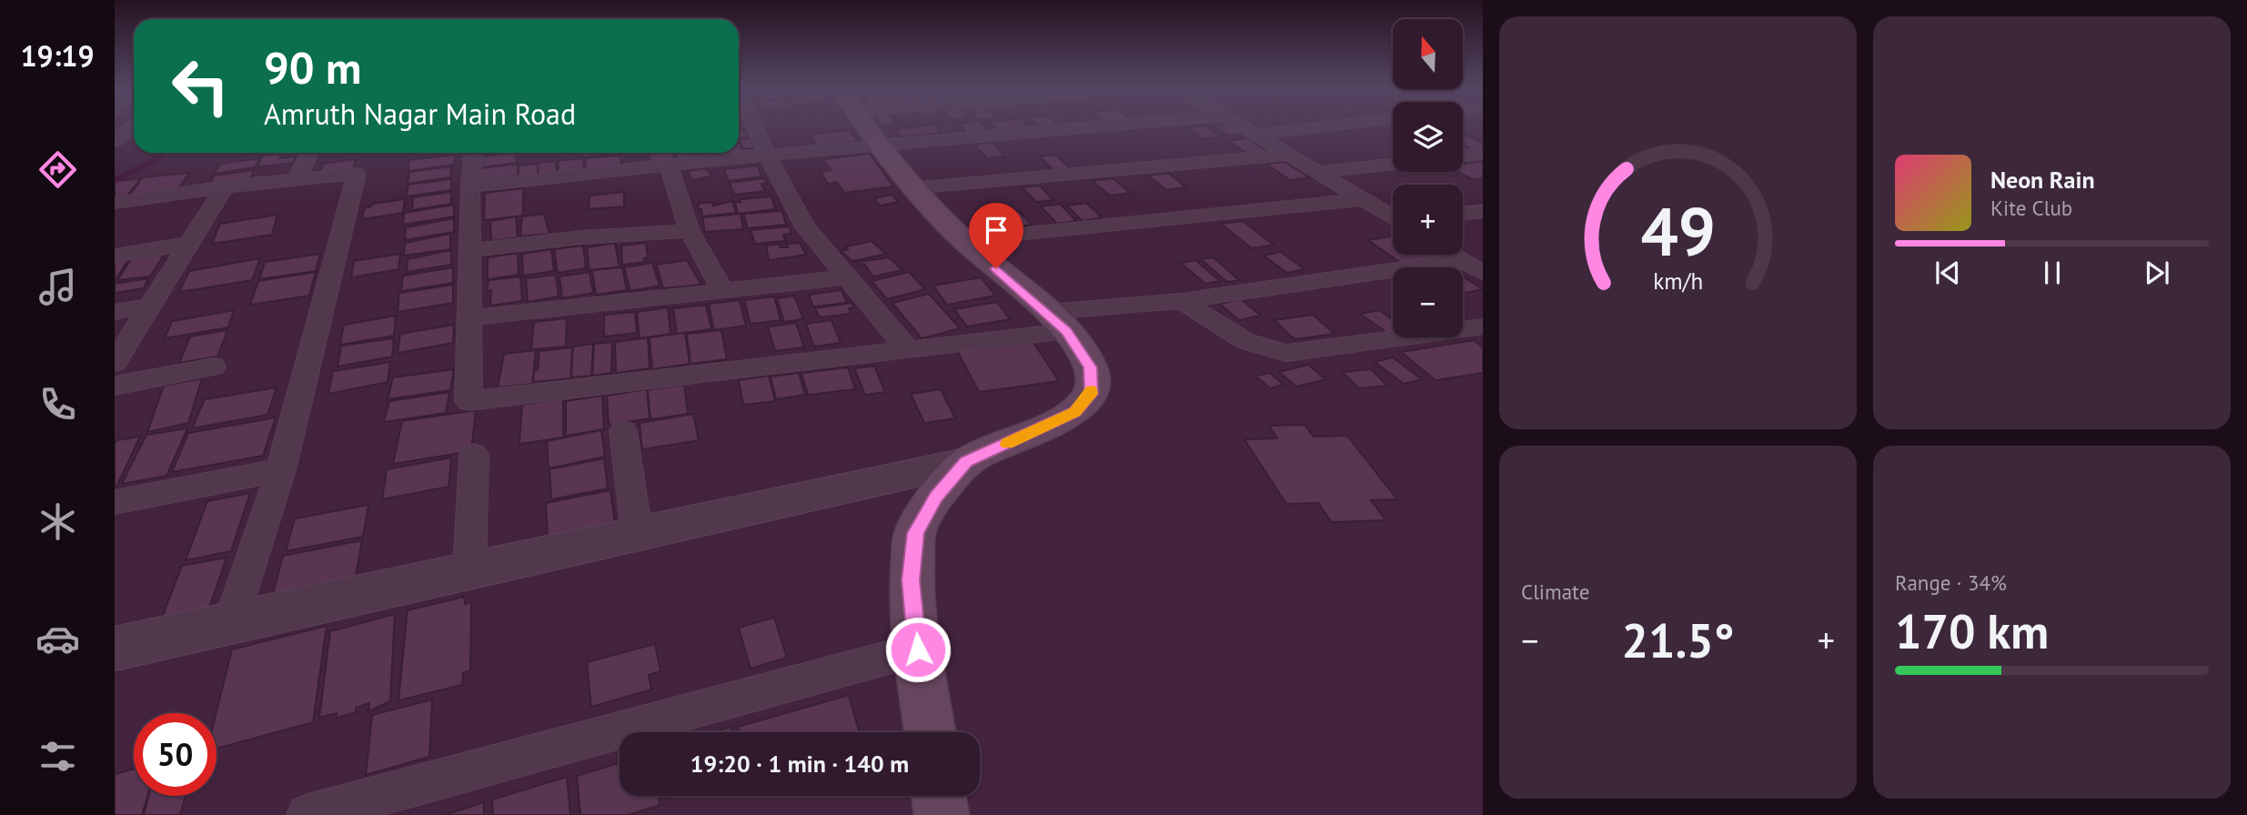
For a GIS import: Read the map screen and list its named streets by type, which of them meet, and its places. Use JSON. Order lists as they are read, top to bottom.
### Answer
{
  "north": "top",
  "page": {
    "tabs": "19:19",
    "map_buttons": ["+", "−"],
    "turn": ["90 m", "Amruth Nagar Main Road"],
    "song": ["Neon Rain", "Kite Club"],
    "tile": [
      "Climate",
      ["Range · 34%", "170 km"]
    ],
    "heat": ["−", "21.5°", "+"],
    "limit": "50",
    "trip": "19:20 · 1 min · 140 m",
    "gauge": ["49", "km/h"]
  }
}
